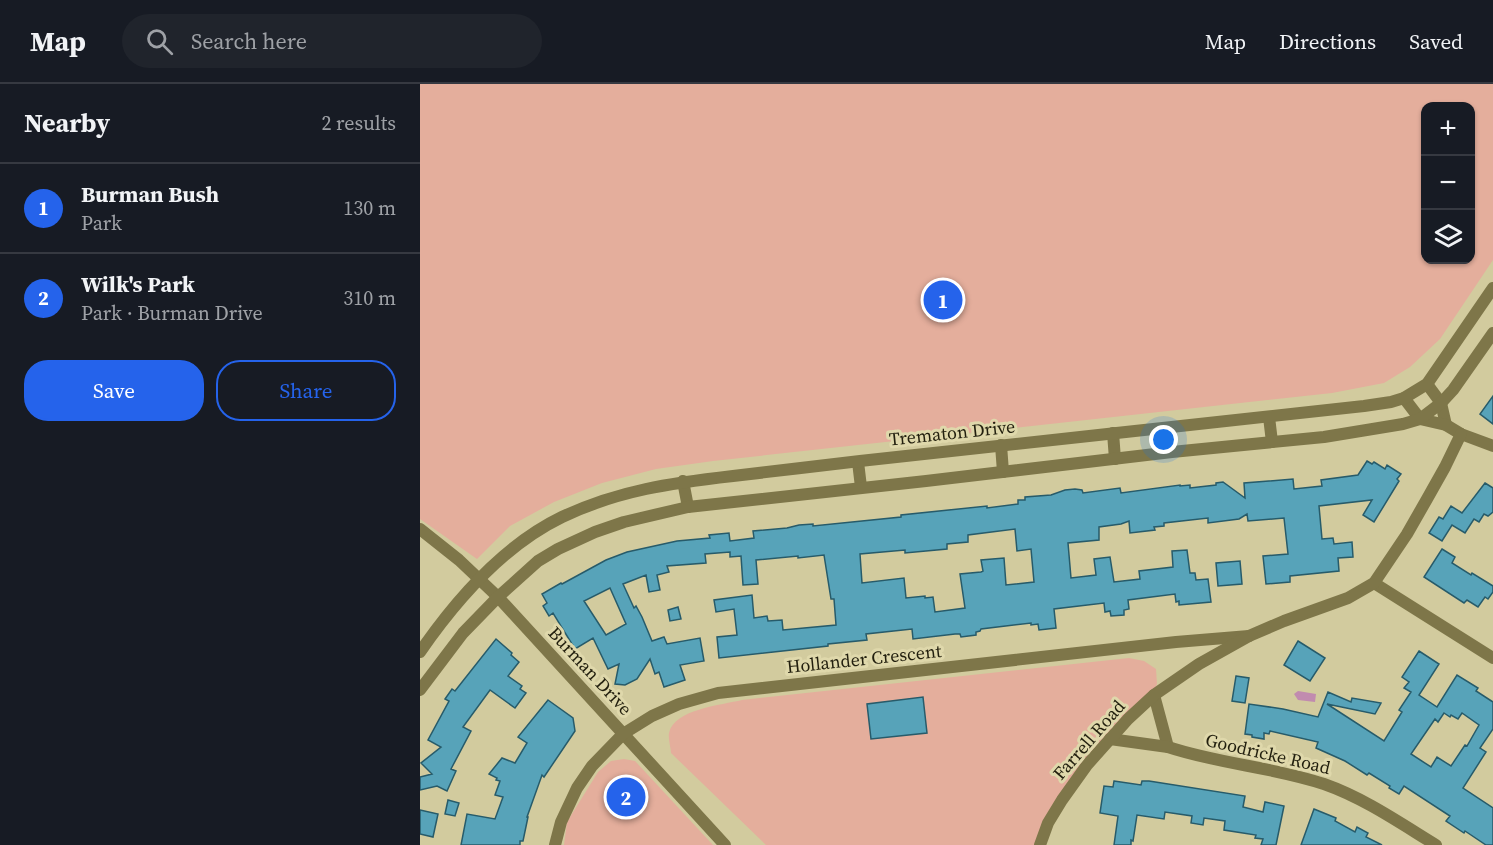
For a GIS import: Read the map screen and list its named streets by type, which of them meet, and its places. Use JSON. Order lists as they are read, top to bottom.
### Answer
{
  "streets": {
    "street": [
      "Trematon Drive",
      "Hollander Crescent",
      "Burman Drive",
      "Farrell Road",
      "Goodricke Road"
    ]
  },
  "crossings": [
    ["Trematon Drive", "Burman Drive"],
    ["Hollander Crescent", "Burman Drive"],
    ["Hollander Crescent", "Farrell Road"],
    ["Farrell Road", "Goodricke Road"]
  ],
  "page": {
    "header": "Map",
    "search": "Search here",
    "nav": ["Map", "Directions", "Saved"],
    "heading": ["Nearby", "2 results"],
    "map_buttons": ["+", "−"],
    "list": [
      {
        "mark": "1",
        "name": "Burman Bush",
        "note": "Park",
        "value": "130 m"
      },
      {
        "mark": "2",
        "name": "Wilk's Park",
        "note": "Park · Burman Drive",
        "value": "310 m"
      }
    ],
    "pins": ["1", "2"],
    "buttons": ["Save", "Share"]
  }
}
